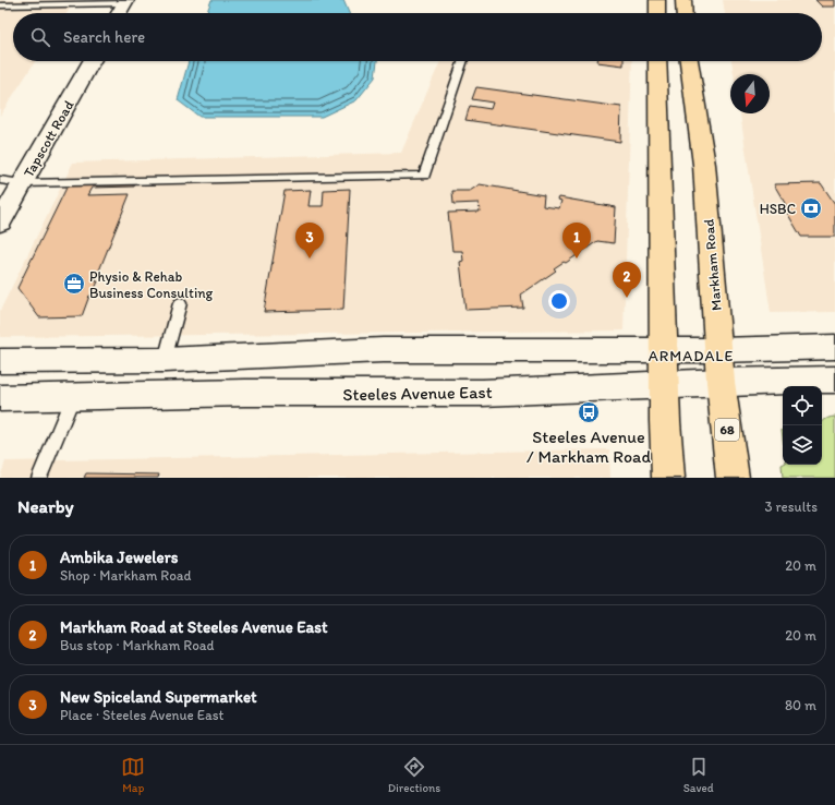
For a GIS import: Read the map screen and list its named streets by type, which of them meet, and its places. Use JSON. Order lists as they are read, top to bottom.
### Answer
{
  "streets": {
    "main road": [
      "Tapscott Road",
      "Markham Road",
      "Steeles Avenue East",
      "68"
    ]
  },
  "crossings": [
    ["Markham Road", "Steeles Avenue East"]
  ],
  "districts": ["ARMADALE"],
  "places": {
    "bank": ["HSBC"],
    "office": ["Physio & Rehab Business Consulting"],
    "bus stop": ["Steeles Avenue / Markham Road"]
  },
  "north": "bottom",
  "page": {
    "search": "Search here",
    "pins": ["1", "3", "2"],
    "heading": ["Nearby", "3 results"],
    "list": [
      {
        "mark": "1",
        "name": "Ambika Jewelers",
        "note": "Shop · Markham Road",
        "value": "20 m"
      },
      {
        "mark": "2",
        "name": "Markham Road at Steeles Avenue East",
        "note": "Bus stop · Markham Road",
        "value": "20 m"
      },
      {
        "mark": "3",
        "name": "New Spiceland Supermarket",
        "note": "Place · Steeles Avenue East",
        "value": "80 m"
      }
    ],
    "nav": ["Map", "Directions", "Saved"]
  }
}
